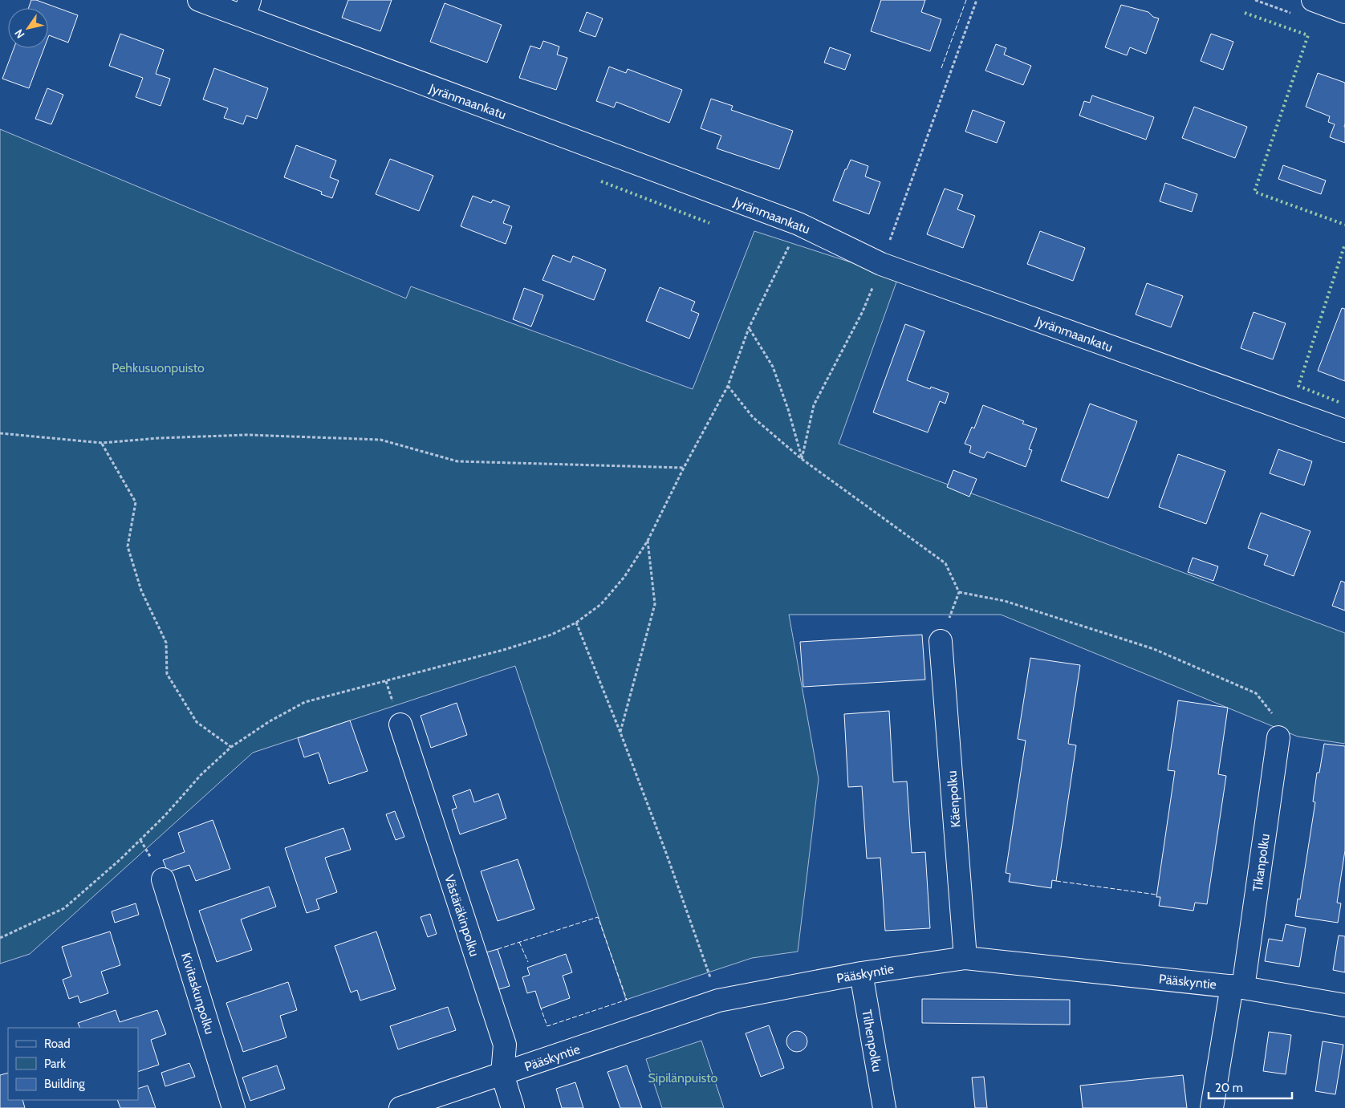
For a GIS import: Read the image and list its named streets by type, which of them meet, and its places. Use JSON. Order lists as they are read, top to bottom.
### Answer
{
  "streets": {
    "street": [
      "Jyränmaankatu",
      "Käenpolku",
      "Tikanpolku",
      "Västäräkinpolku",
      "Pääskyntie",
      "Kivitaskunpolku",
      "Tilhenpolku"
    ]
  },
  "crossings": [
    ["Käenpolku", "Pääskyntie"],
    ["Tikanpolku", "Pääskyntie"],
    ["Västäräkinpolku", "Pääskyntie"],
    ["Pääskyntie", "Tilhenpolku"]
  ],
  "parks": ["Pehkusuonpuisto", "Sipilänpuisto"],
  "legend": ["Road", "Park", "Building"],
  "scale_bar": "20 m",
  "north": "bottom left"
}
